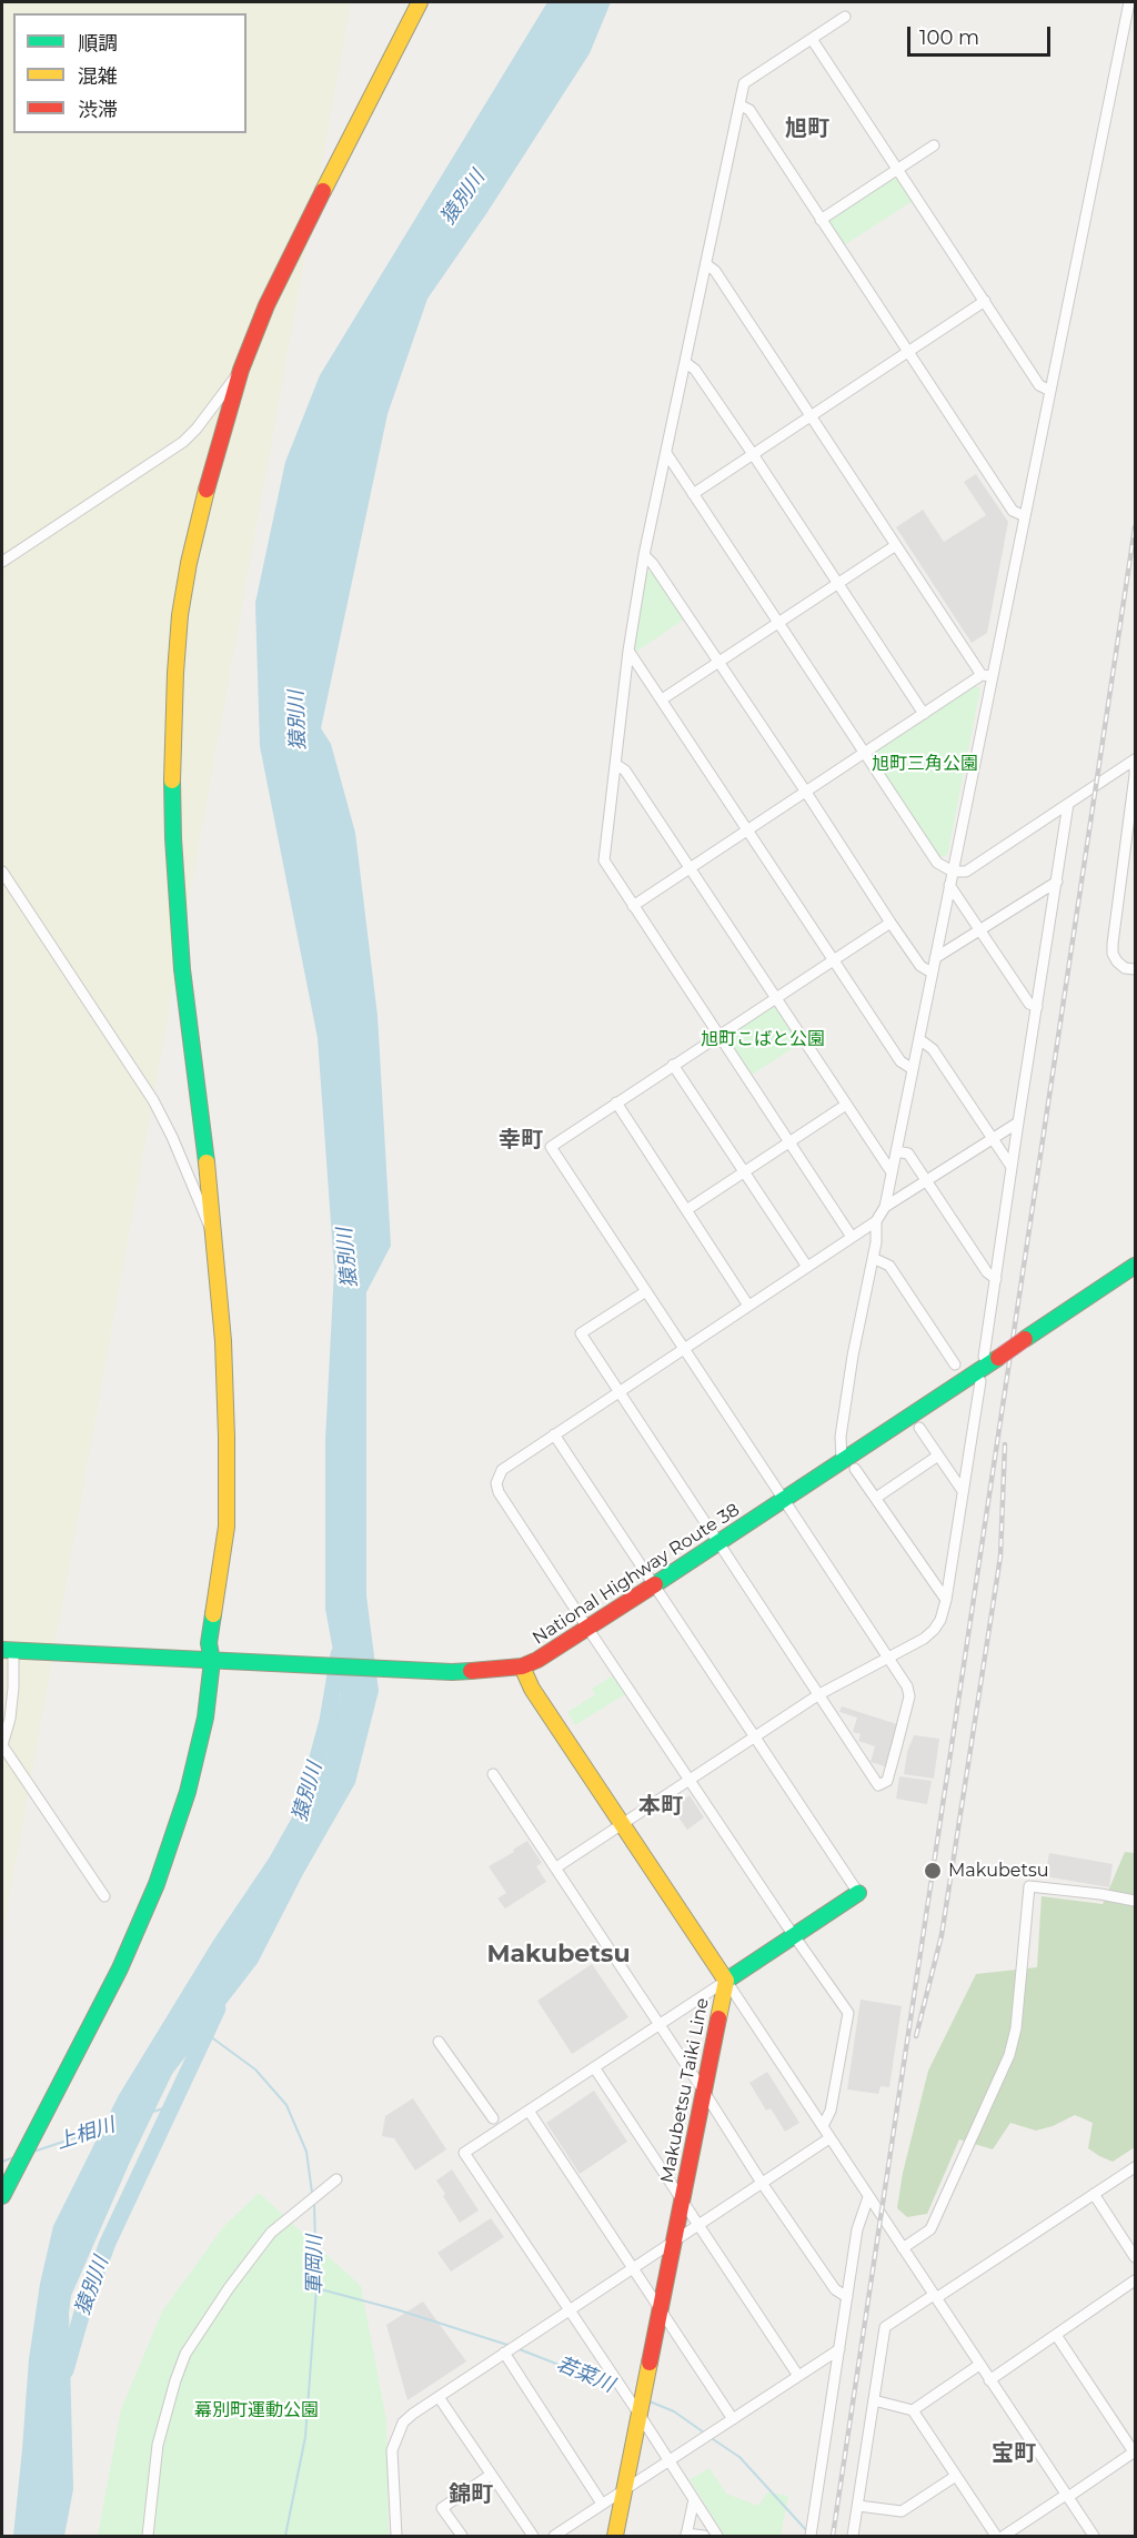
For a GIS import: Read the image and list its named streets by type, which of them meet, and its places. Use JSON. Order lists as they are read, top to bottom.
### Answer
{
  "streets": {
    "main road": ["National Highway Route 38", "Makubetsu Taiki Line"]
  },
  "crossings": [
    ["National Highway Route 38", "Makubetsu Taiki Line"]
  ],
  "districts": [
    "旭町",
    "幸町",
    "本町",
    "Makubetsu",
    "宝町",
    "錦町"
  ],
  "water": [
    "猿別川",
    "上相川",
    "軍岡川",
    "若菜川"
  ],
  "parks": ["旭町三角公園", "旭町こばと公園", "幕別町運動公園"],
  "places": ["Makubetsu"],
  "legend": ["順調", "混雑", "渋滞"],
  "scale_bar": "100 m"
}
